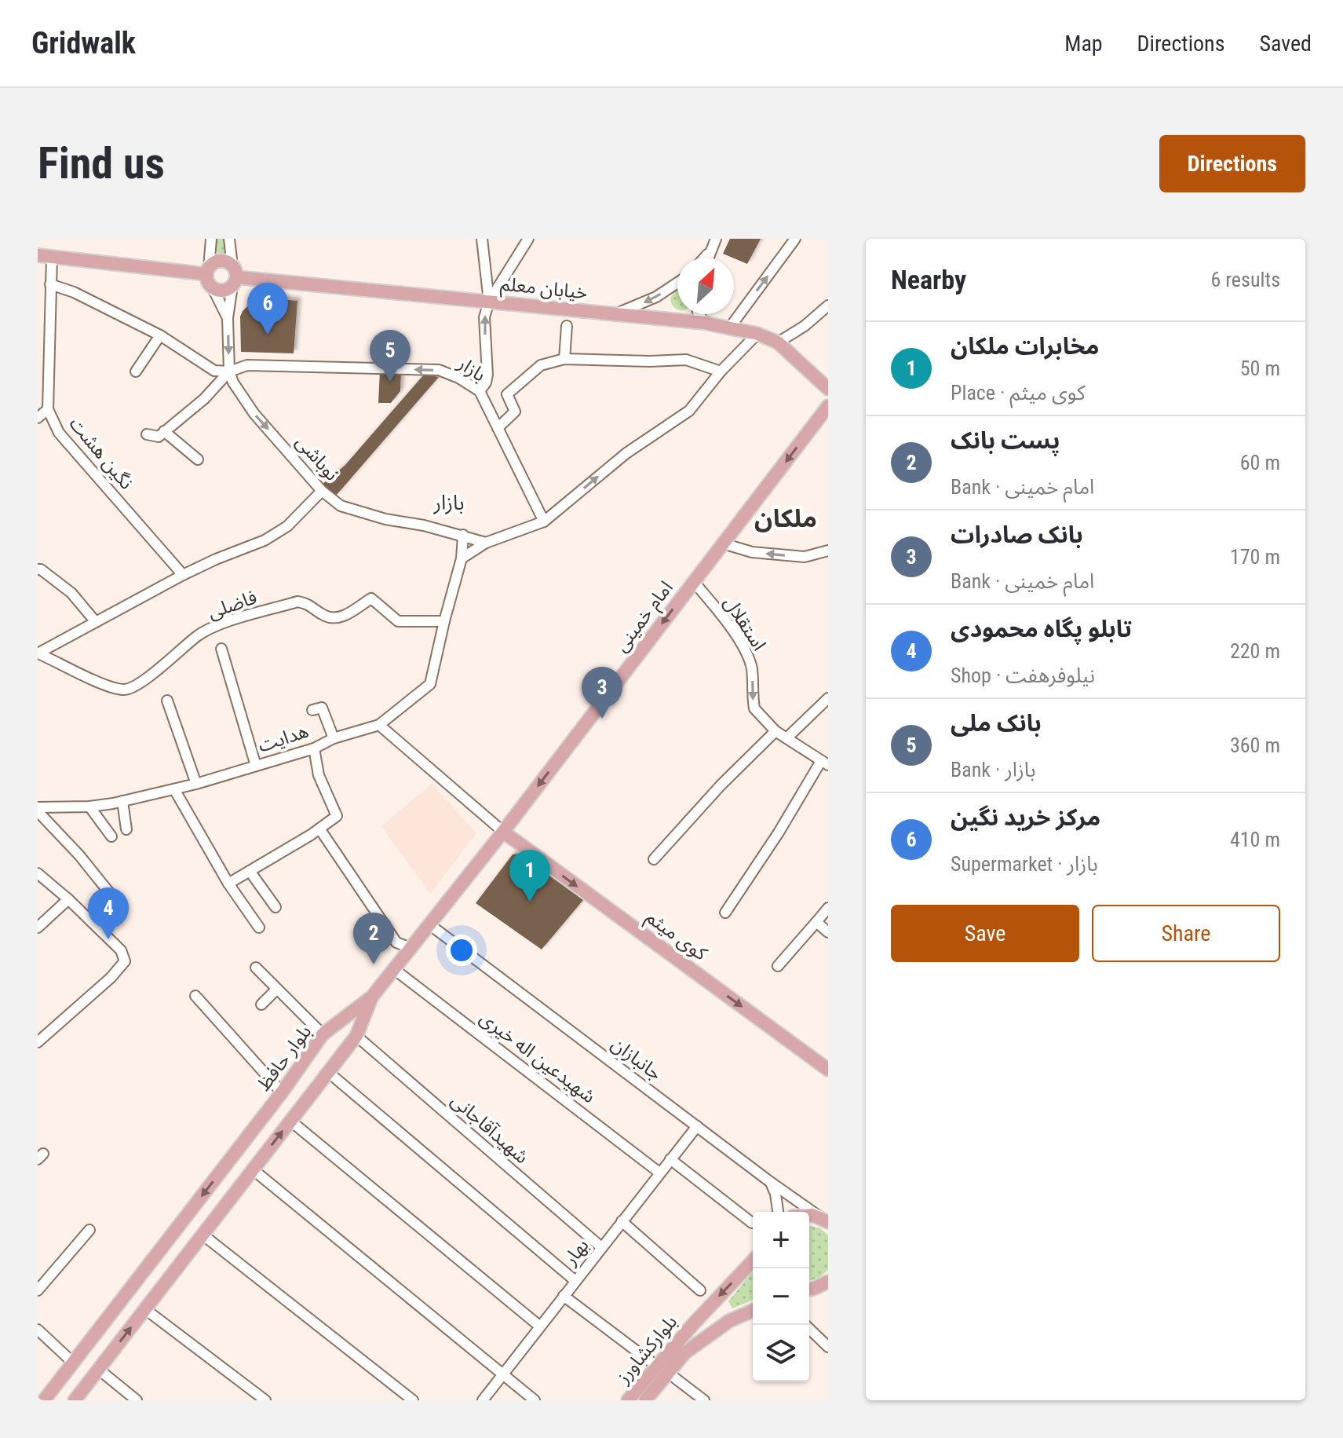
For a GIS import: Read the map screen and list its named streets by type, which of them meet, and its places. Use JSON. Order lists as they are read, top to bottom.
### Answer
{
  "streets": {
    "main road": [
      "خیابان معلم",
      "امام خمینی",
      "کوی میثم",
      "بلوار حافظ",
      "بلوارکشاورز"
    ],
    "street": [
      "بازار",
      "نگین هشت",
      "نوباشی",
      "فاضلی",
      "استقلال",
      "هدایت",
      "شهیدعین اله خیری",
      "جانبازان",
      "شهیدآقاجانی",
      "بهار"
    ]
  },
  "crossings": [
    ["بازار", "نوباشی"],
    ["امام خمینی", "استقلال"],
    ["امام خمینی", "کوی میثم"],
    ["امام خمینی", "شهیدعین اله خیری"],
    ["امام خمینی", "بلوار حافظ"],
    ["امام خمینی", "جانبازان"],
    ["شهیدعین اله خیری", "بهار"],
    ["جانبازان", "بهار"],
    ["شهیدآقاجانی", "بهار"]
  ],
  "one_way": [
    "بازار",
    "نوباشی",
    "امام خمینی",
    "استقلال",
    "کوی میثم"
  ],
  "districts": ["بازار", "ملکان"],
  "north": "top right",
  "page": {
    "header": "Gridwalk",
    "nav": ["Map", "Directions", "Saved"],
    "buttons": [
      "Directions",
      ["Save", "Share"]
    ],
    "title": "Find us",
    "heading": ["Nearby", "6 results"],
    "pins": [
      "6",
      "5",
      "3",
      "1",
      "4",
      "2"
    ],
    "list": [
      {
        "mark": "1",
        "name": "مخابرات ملکان",
        "note": "Place · کوی میثم",
        "value": "50 m"
      },
      {
        "mark": "2",
        "name": "پست بانک",
        "note": "Bank · امام خمینی",
        "value": "60 m"
      },
      {
        "mark": "3",
        "name": "بانک صادرات",
        "note": "Bank · امام خمینی",
        "value": "170 m"
      },
      {
        "mark": "4",
        "name": "تابلو پگاه محمودی",
        "note": "Shop · نیلوفرهفت",
        "value": "220 m"
      },
      {
        "mark": "5",
        "name": "بانک ملی",
        "note": "Bank · بازار",
        "value": "360 m"
      },
      {
        "mark": "6",
        "name": "مرکز خرید نگین",
        "note": "Supermarket · بازار",
        "value": "410 m"
      }
    ],
    "map_buttons": ["+", "−"]
  }
}
